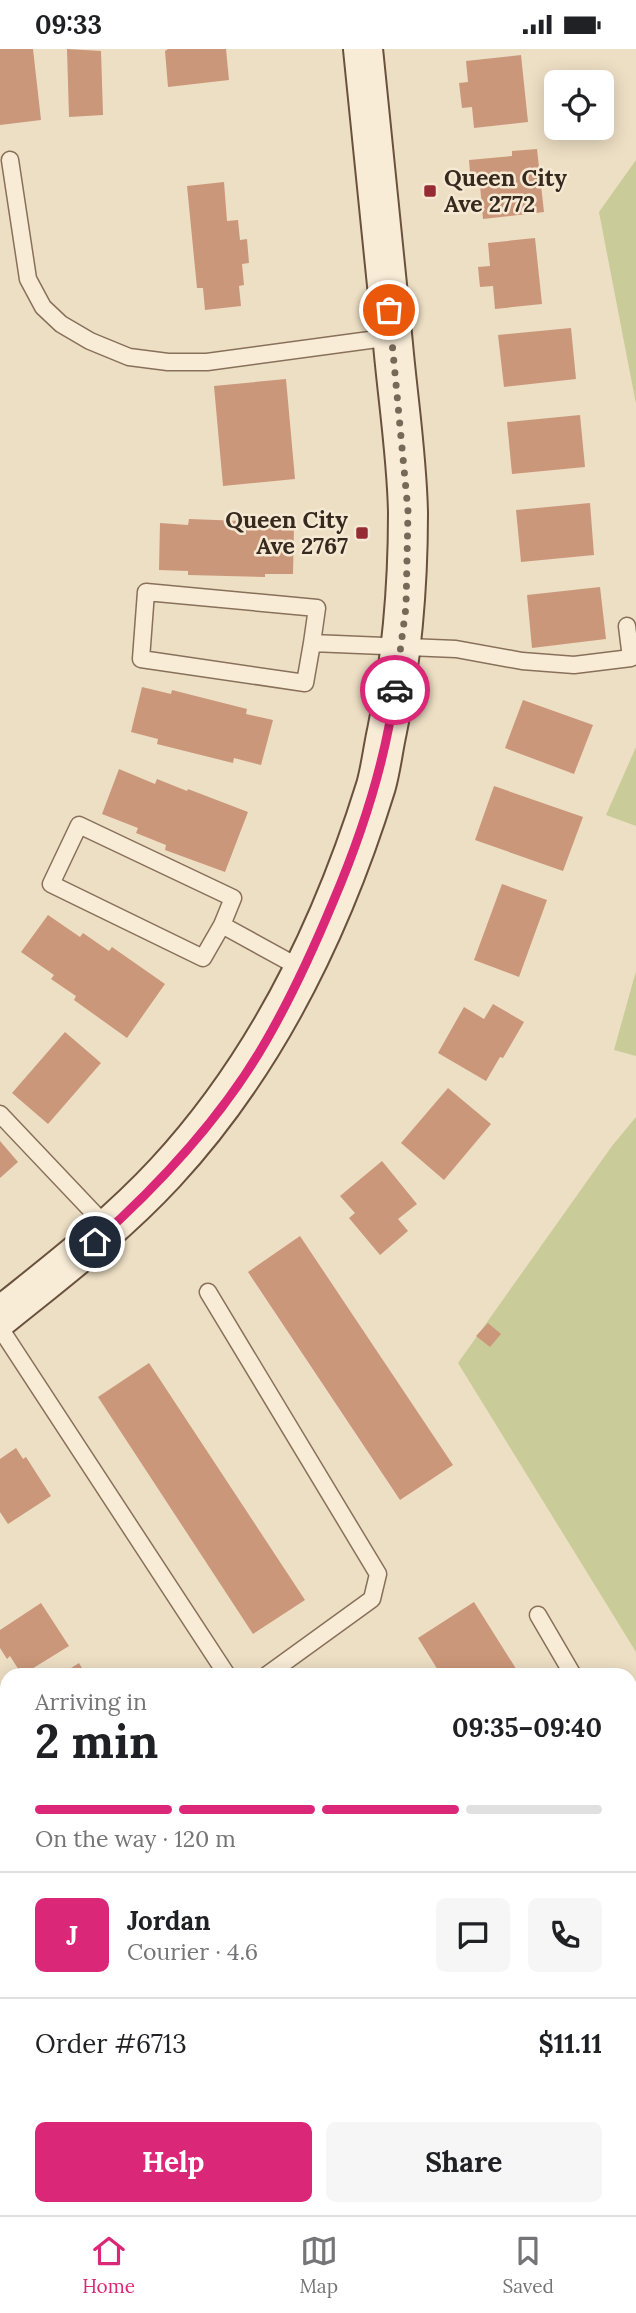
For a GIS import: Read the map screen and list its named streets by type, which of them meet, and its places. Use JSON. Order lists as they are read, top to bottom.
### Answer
{
  "places": {
    "transit": ["Queen City Ave 2772", "Queen City Ave 2767"]
  },
  "page": {
    "status": "09:33",
    "heading": ["2 min", "Arriving in", "09:35–09:40"],
    "panel": [
      "Jordan",
      "Courier · 4.6",
      "Order #6713",
      "$11.11"
    ],
    "bar": "On the way · 120 m",
    "round": "J",
    "buttons": ["Help", "Share"],
    "tabs": ["Home", "Map", "Saved"]
  }
}
